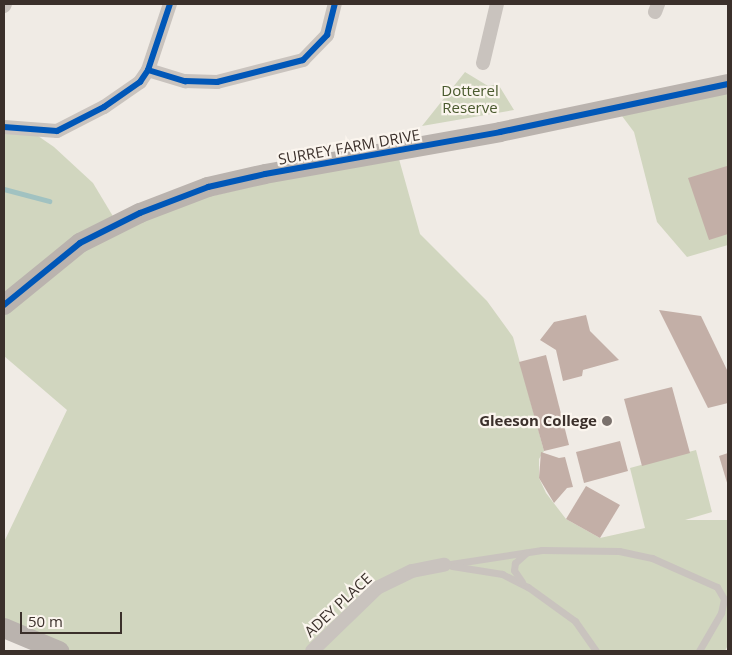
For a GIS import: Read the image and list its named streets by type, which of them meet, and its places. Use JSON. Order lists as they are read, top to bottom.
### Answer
{
  "streets": {
    "street": ["SURREY FARM DRIVE", "ADEY PLACE"]
  },
  "parks": ["Dotterel Reserve"],
  "places": ["Gleeson College"],
  "scale_bar": "50 m"
}
